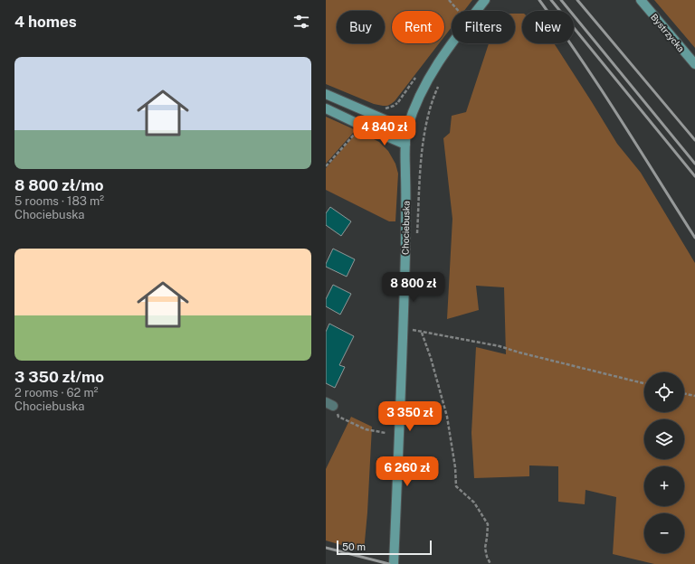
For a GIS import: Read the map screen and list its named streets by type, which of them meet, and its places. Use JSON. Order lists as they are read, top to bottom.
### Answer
{
  "streets": {
    "street": ["Bystrzycka", "Chociebuska"]
  },
  "scale_bar": "50 m",
  "page": {
    "heading": "4 homes",
    "chip": [
      "Buy",
      "Rent",
      "Filters",
      "New"
    ],
    "list": [
      {
        "name": "8 800 zł/mo",
        "note": "5 rooms · 183 m² · Chociebuska"
      },
      {
        "name": "3 350 zł/mo",
        "note": "2 rooms · 62 m² · Chociebuska"
      }
    ],
    "price": [
      "4 840 zł",
      "8 800 zł",
      "3 350 zł",
      "6 260 zł"
    ],
    "map_buttons": ["+", "−"],
    "scale": "50 m"
  }
}
